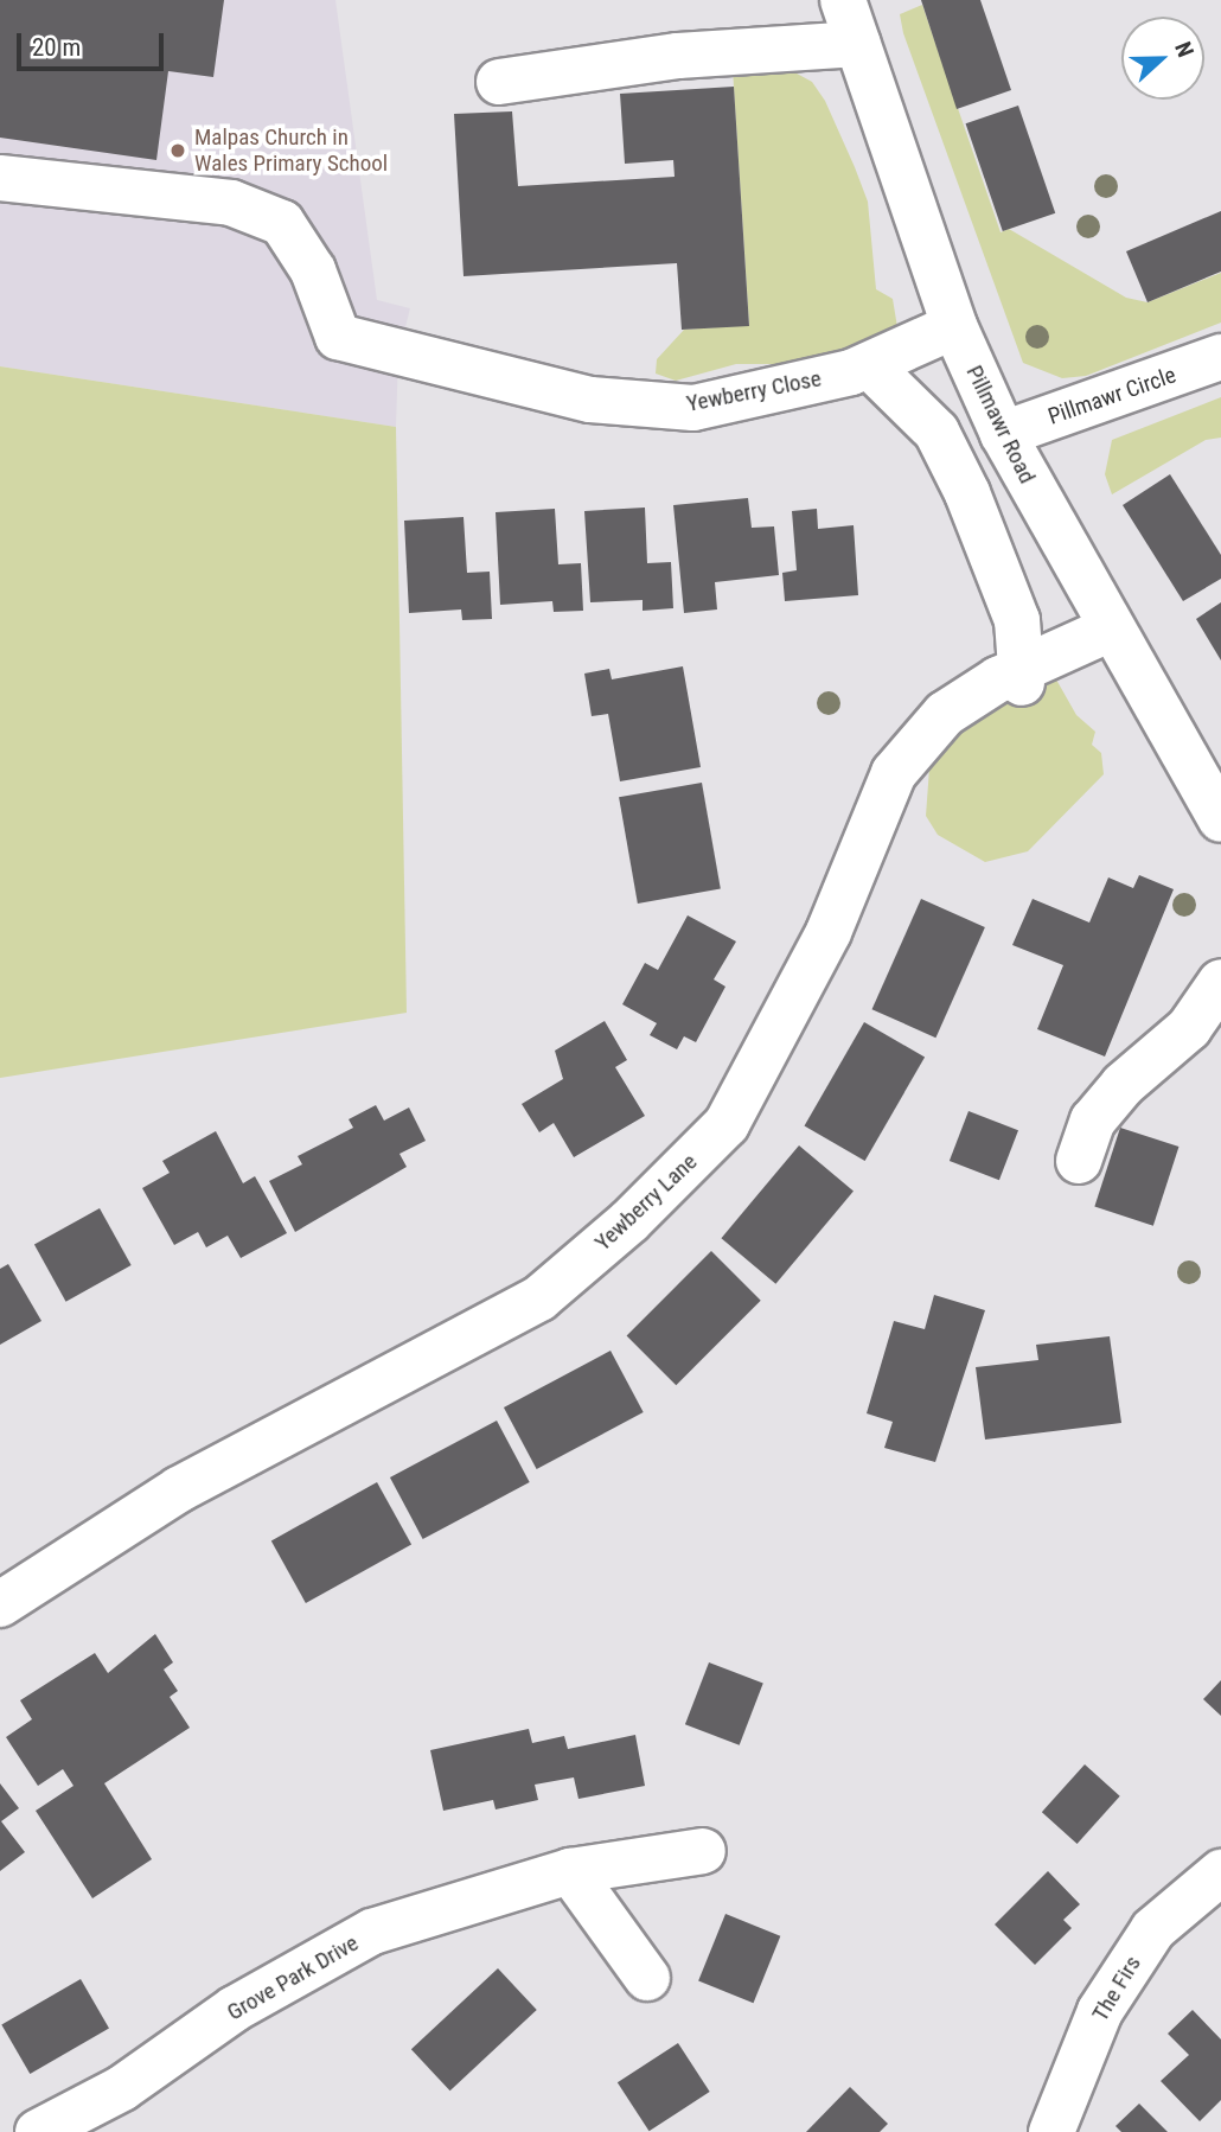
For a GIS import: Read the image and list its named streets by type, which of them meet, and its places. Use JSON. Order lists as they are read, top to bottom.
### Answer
{
  "streets": {
    "street": [
      "Yewberry Close",
      "Pillmawr Circle",
      "Pillmawr Road",
      "Yewberry Lane",
      "Grove Park Drive",
      "The Firs"
    ]
  },
  "crossings": [
    ["Yewberry Close", "Pillmawr Road"],
    ["Pillmawr Circle", "Pillmawr Road"],
    ["Pillmawr Road", "Yewberry Lane"]
  ],
  "places": ["Malpas Church in Wales Primary School"],
  "scale_bar": "20 m",
  "north": "right"
}
